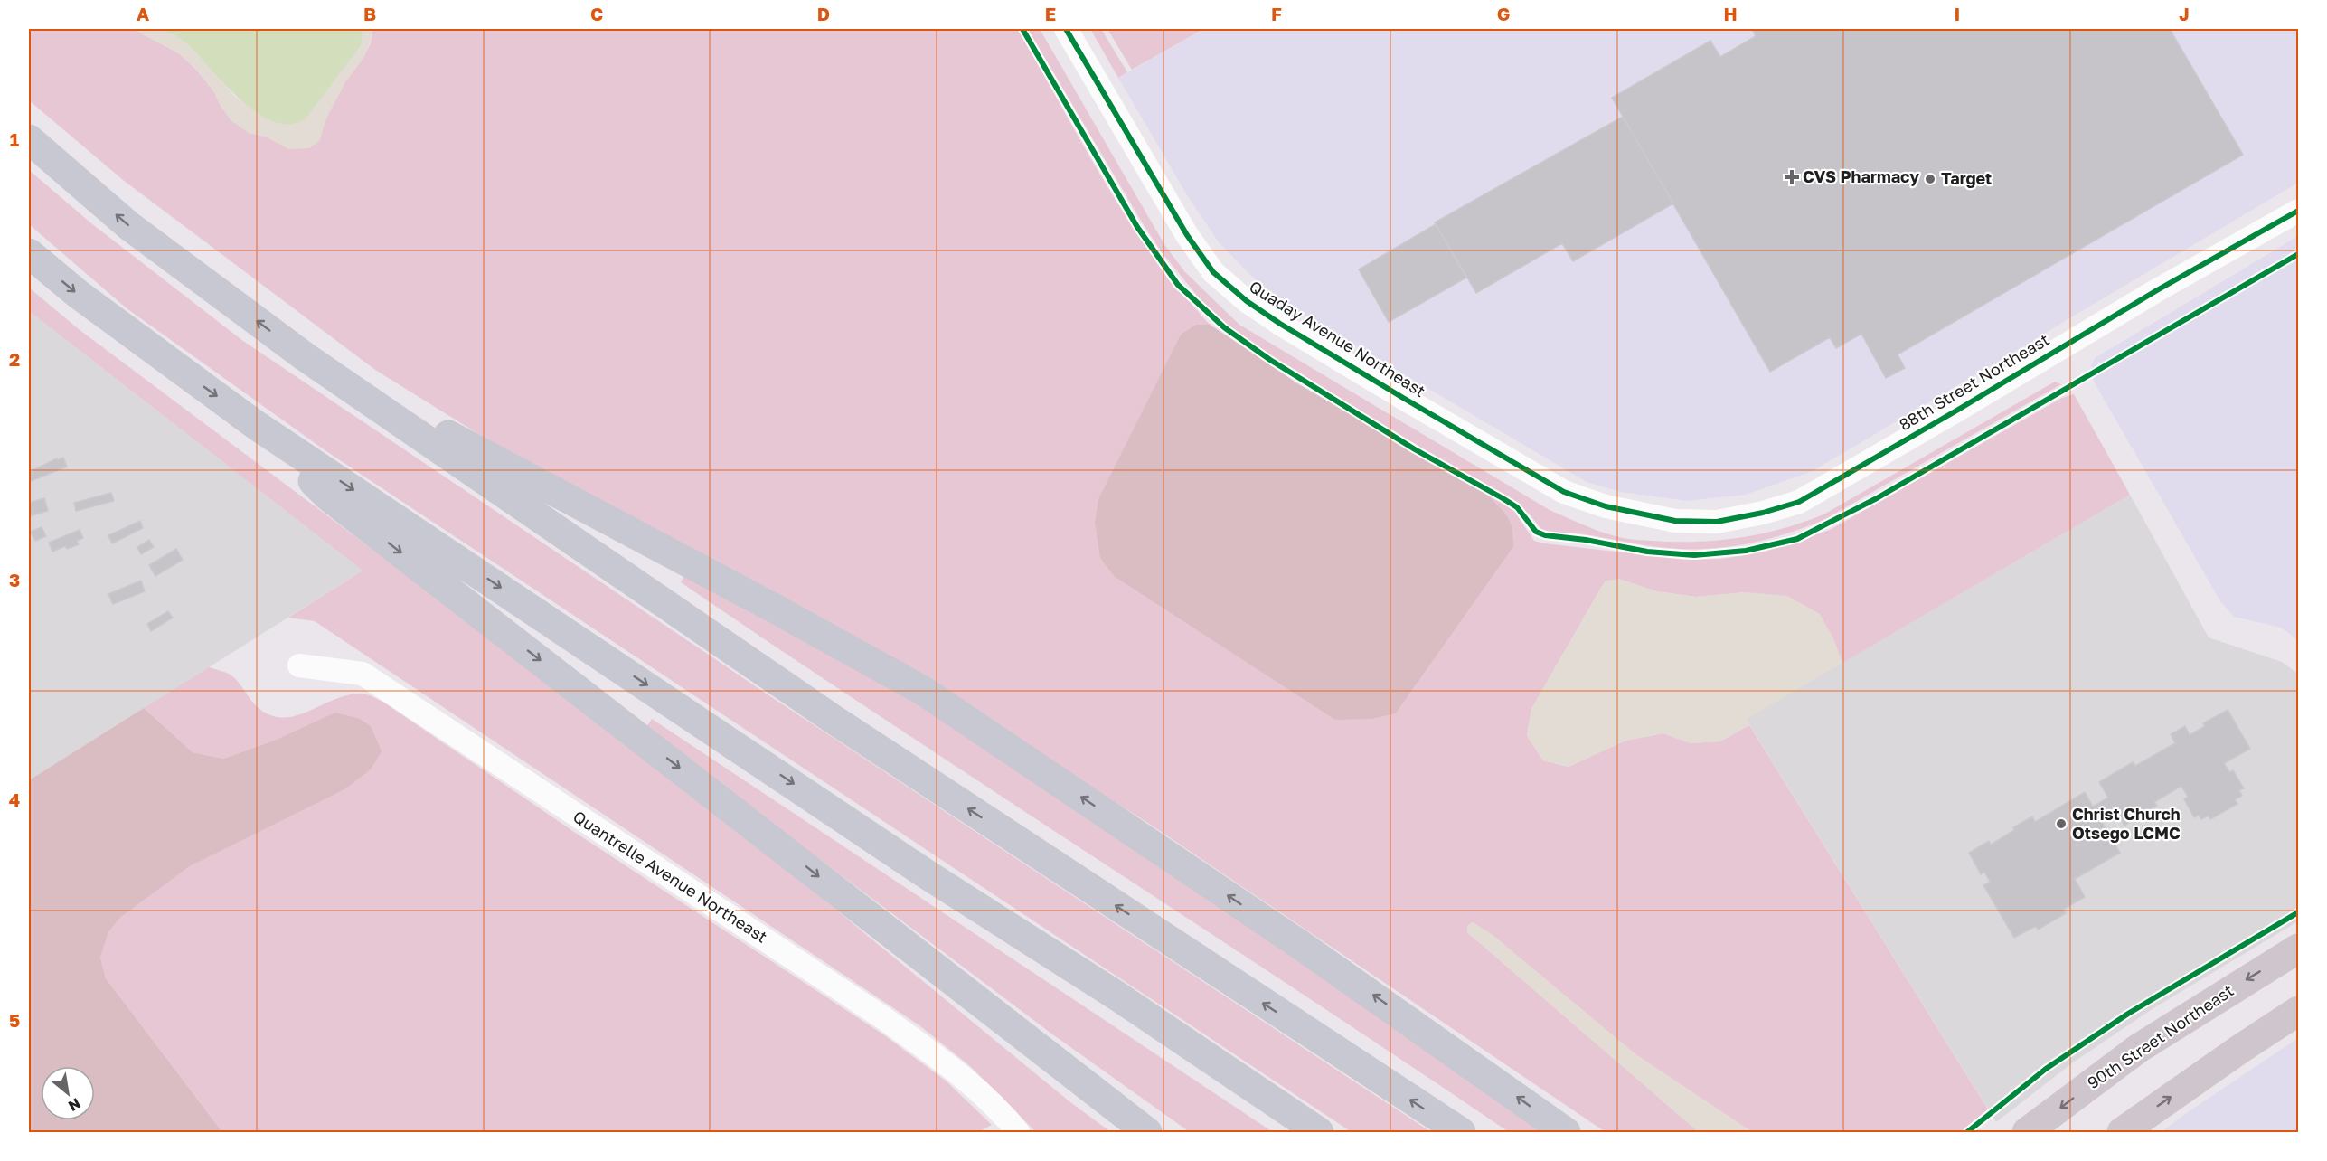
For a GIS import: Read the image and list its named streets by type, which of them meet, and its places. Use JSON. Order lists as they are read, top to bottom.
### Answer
{
  "streets": {
    "main road": ["90th Street Northeast"],
    "street": ["Quaday Avenue Northeast", "88th Street Northeast", "Quantrelle Avenue Northeast"]
  },
  "crossings": [
    ["Quaday Avenue Northeast", "88th Street Northeast"]
  ],
  "places": {
    "health": ["CVS Pharmacy"],
    "other": ["Target", "Christ Church Otsego LCMC"]
  },
  "north": "bottom right",
  "grid": {
    "columns": [
      "A",
      "B",
      "C",
      "D",
      "E",
      "F",
      "G",
      "H",
      "I",
      "J"
    ],
    "rows": [
      "1",
      "2",
      "3",
      "4",
      "5"
    ]
  }
}
